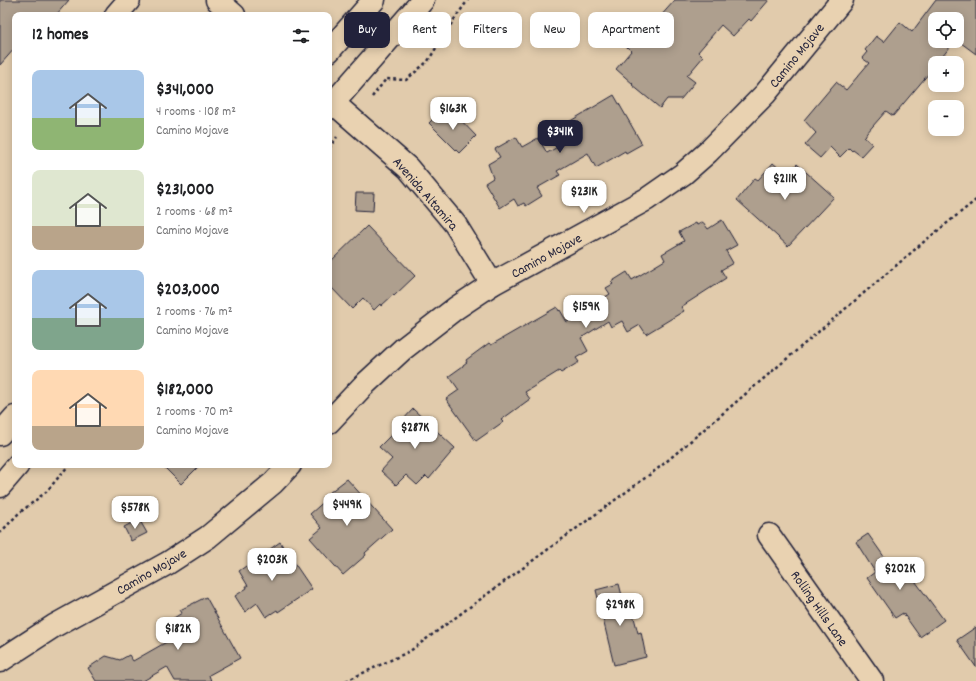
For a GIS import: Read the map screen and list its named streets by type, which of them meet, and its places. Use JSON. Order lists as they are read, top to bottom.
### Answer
{
  "streets": {
    "street": ["Camino Mojave", "Avenida Altamira", "Rolling Hills Lane"]
  },
  "crossings": [
    ["Camino Mojave", "Avenida Altamira"]
  ],
  "page": {
    "map_buttons": ["+", "−"],
    "chip": [
      "Buy",
      "Rent",
      "Filters",
      "New",
      "Apartment"
    ],
    "heading": "12 homes",
    "list": [
      {
        "name": "$341,000",
        "note": "4 rooms · 108 m² · Camino Mojave"
      },
      {
        "name": "$231,000",
        "note": "2 rooms · 68 m² · Camino Mojave"
      },
      {
        "name": "$203,000",
        "note": "2 rooms · 76 m² · Camino Mojave"
      },
      {
        "name": "$182,000",
        "note": "2 rooms · 70 m² · Camino Mojave"
      }
    ],
    "price": [
      "$163K",
      "$341K",
      "$211K",
      "$231K",
      "$159K",
      "$287K",
      "$449K",
      "$578K",
      "$203K",
      "$202K",
      "$298K",
      "$182K"
    ]
  }
}
